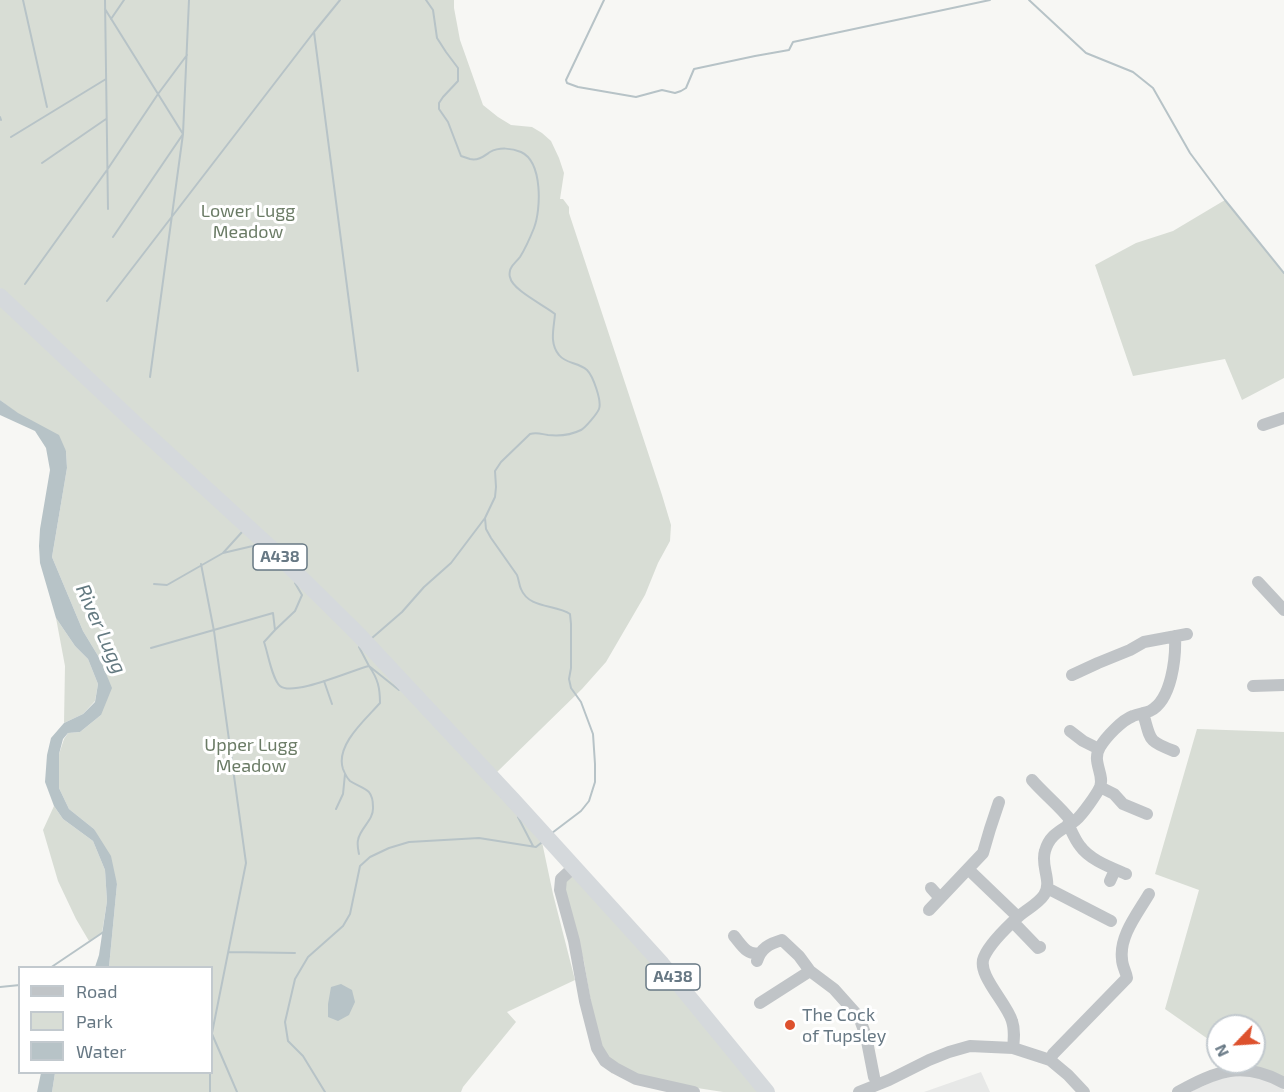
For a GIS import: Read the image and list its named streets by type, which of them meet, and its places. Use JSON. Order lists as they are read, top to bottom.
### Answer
{
  "streets": {
    "highway": ["A438"]
  },
  "water": ["River Lugg"],
  "parks": ["Lower Lugg Meadow", "Upper Lugg Meadow"],
  "places": ["The Cock of Tupsley"],
  "legend": ["Road", "Park", "Water"],
  "north": "bottom left"
}
